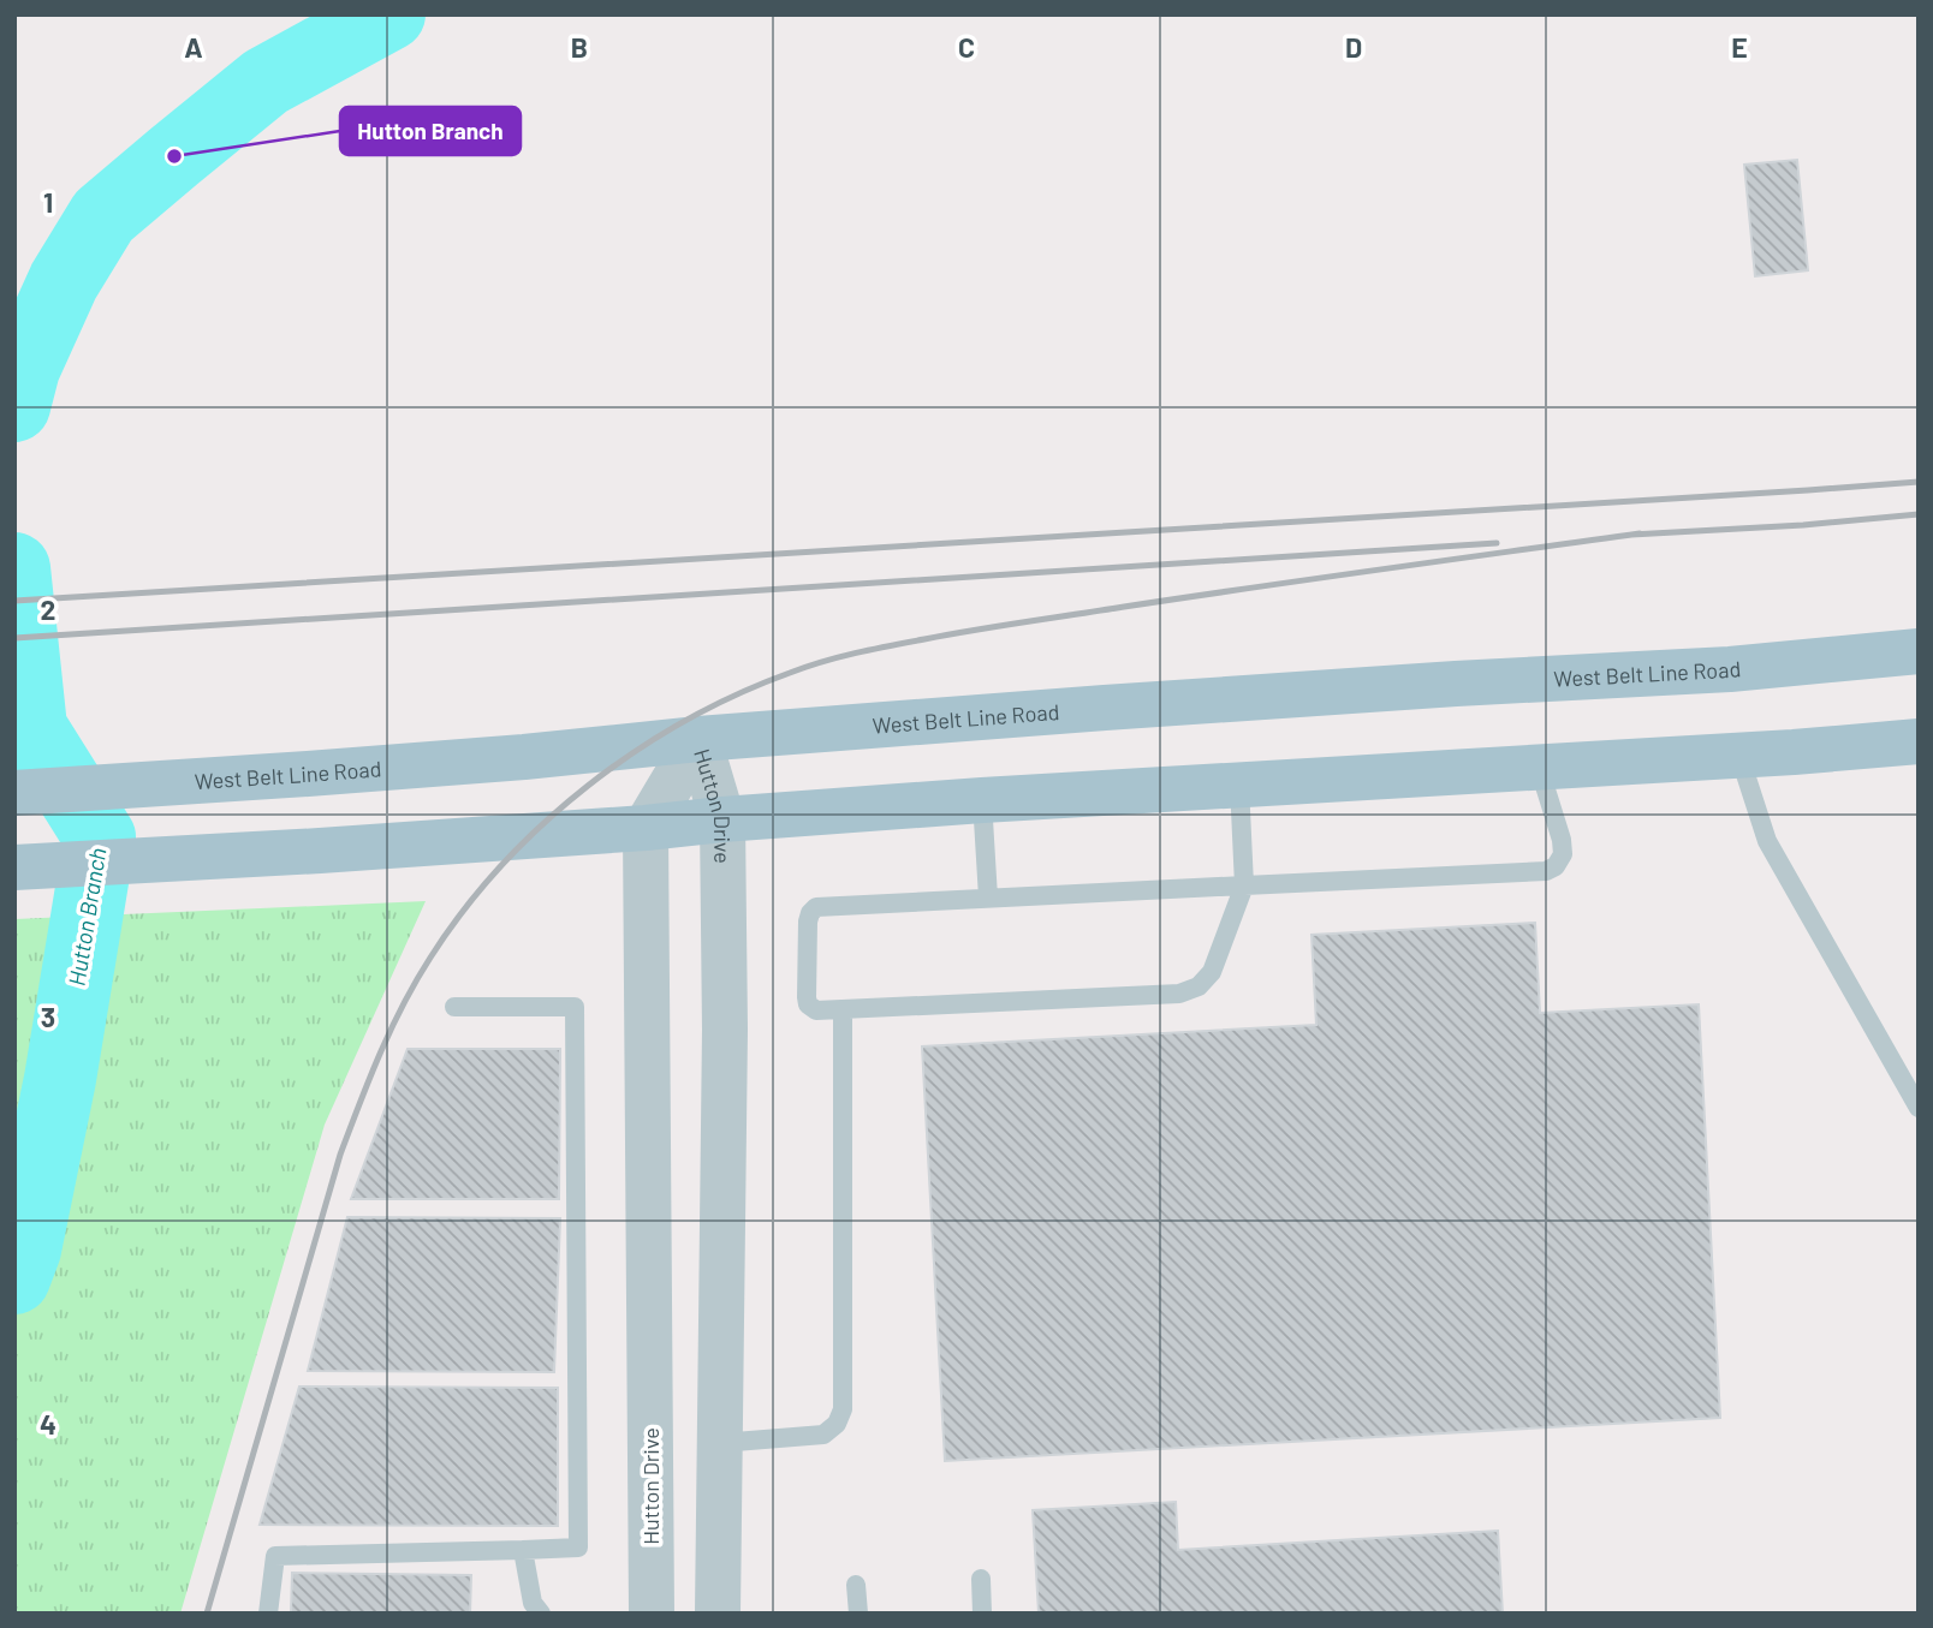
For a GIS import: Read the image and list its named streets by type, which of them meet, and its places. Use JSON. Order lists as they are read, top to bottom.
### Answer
{
  "streets": {
    "main road": ["West Belt Line Road"],
    "street": ["Hutton Drive"]
  },
  "crossings": [
    ["West Belt Line Road", "Hutton Drive"]
  ],
  "water": ["Hutton Branch"],
  "places": ["Hutton Branch"],
  "grid": {
    "columns": [
      "A",
      "B",
      "C",
      "D",
      "E"
    ],
    "rows": [
      "1",
      "2",
      "3",
      "4"
    ]
  }
}
